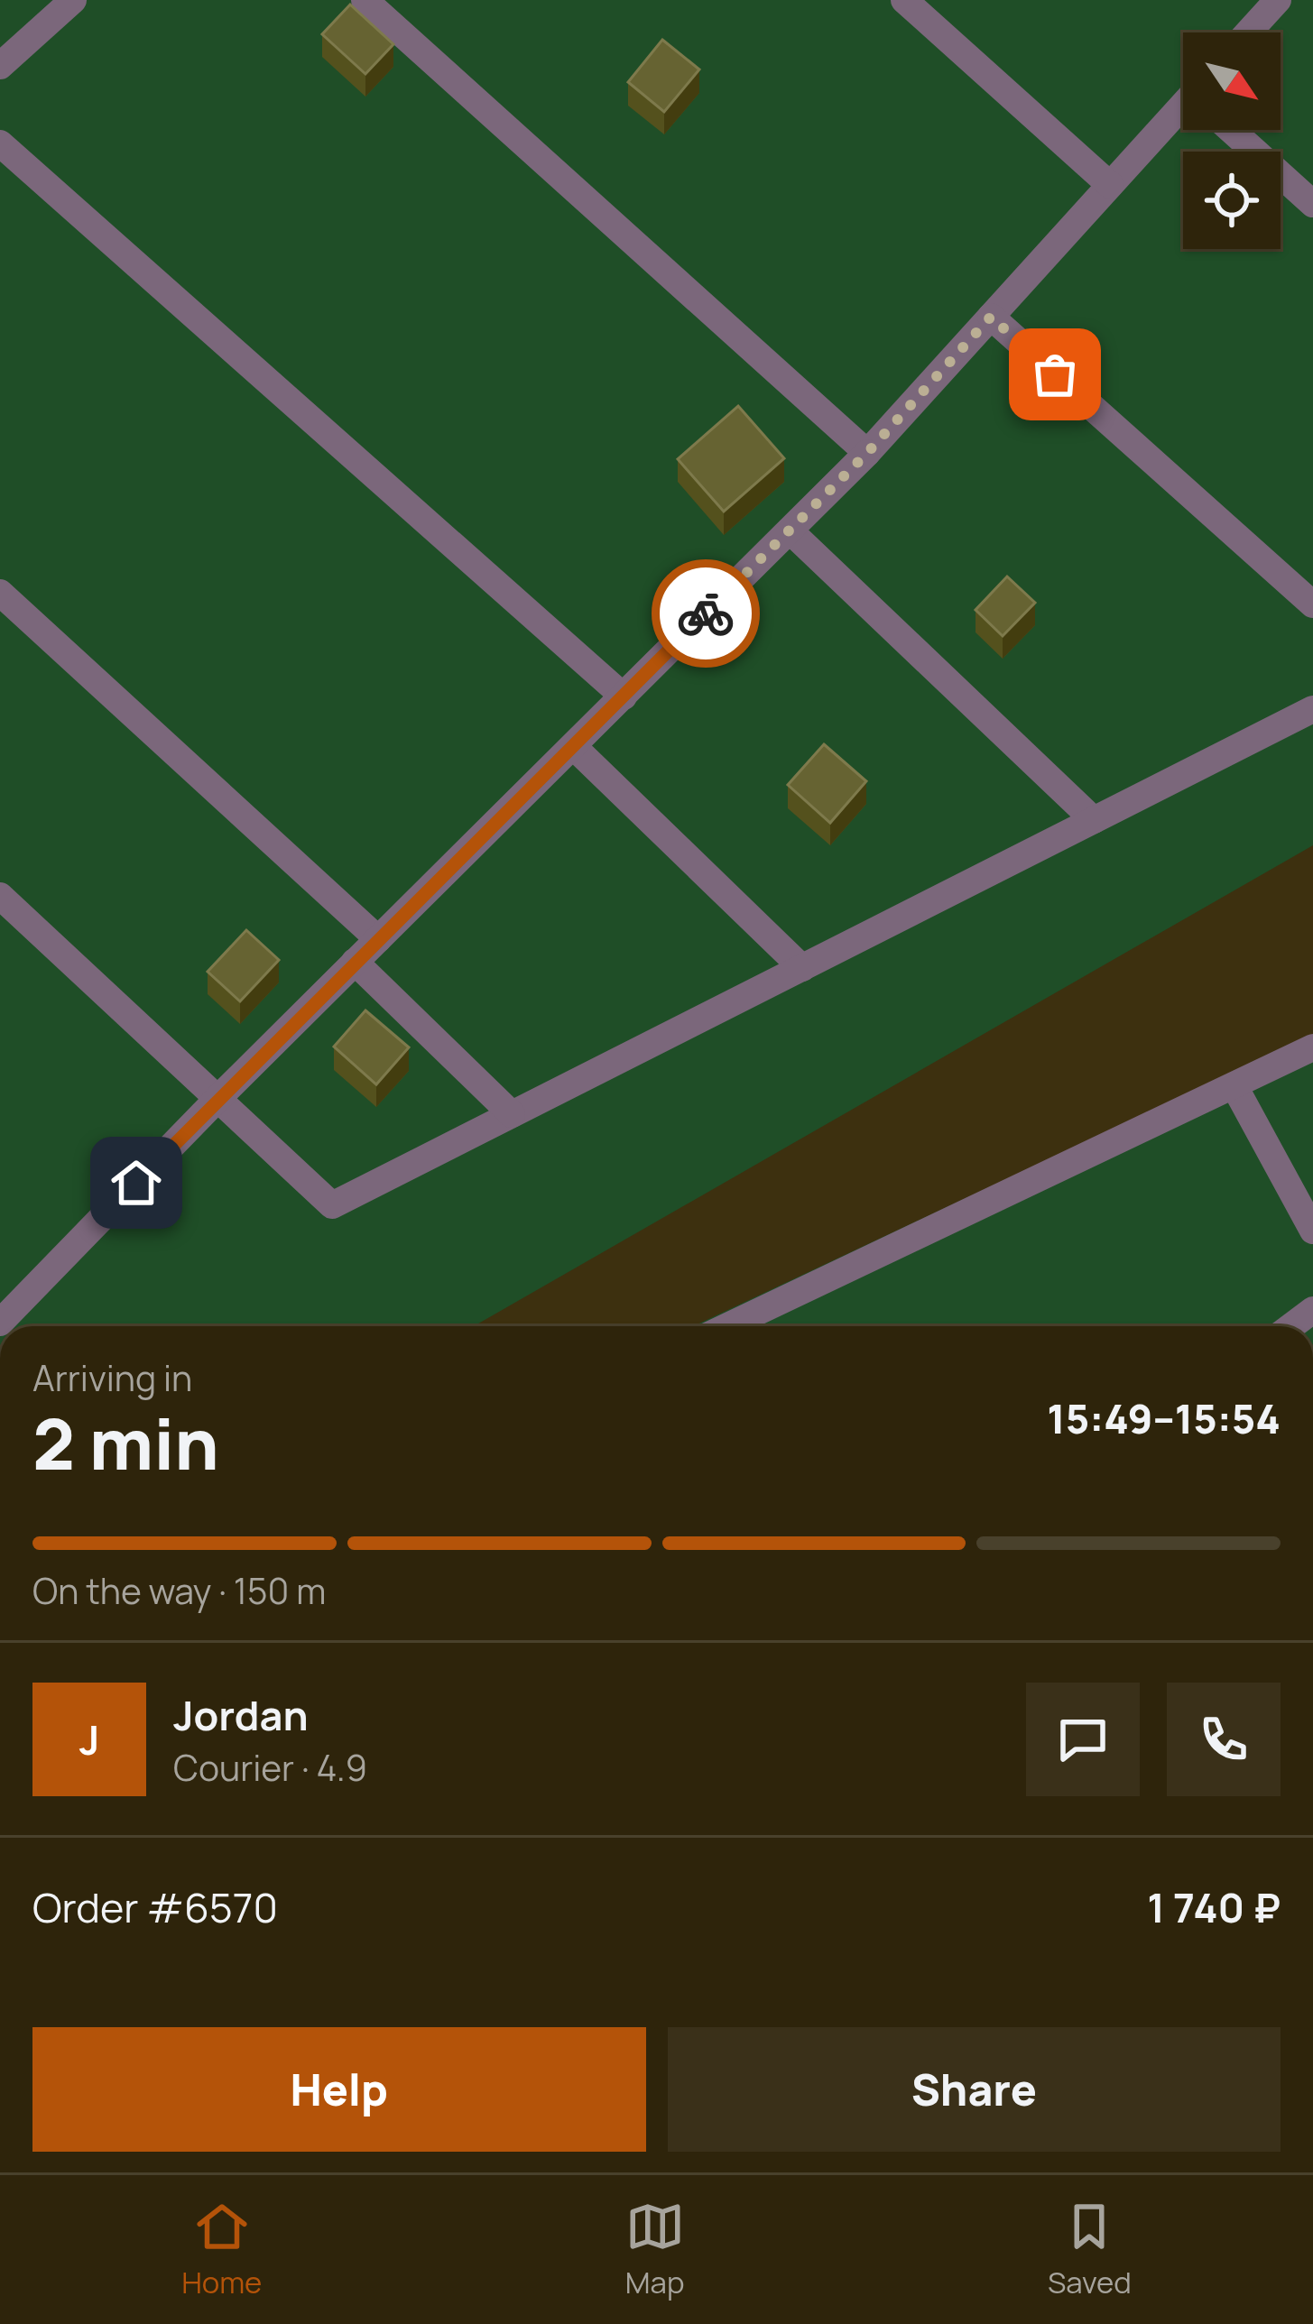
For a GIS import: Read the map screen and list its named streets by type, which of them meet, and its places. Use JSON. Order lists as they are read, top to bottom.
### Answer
{
  "north": "bottom right",
  "page": {
    "heading": ["2 min", "Arriving in", "15:49–15:54"],
    "panel": [
      "Jordan",
      "Courier · 4.9",
      "Order #6570",
      "1 740 ₽"
    ],
    "bar": "On the way · 150 m",
    "round": "J",
    "buttons": ["Help", "Share"],
    "tabs": ["Home", "Map", "Saved"]
  }
}
